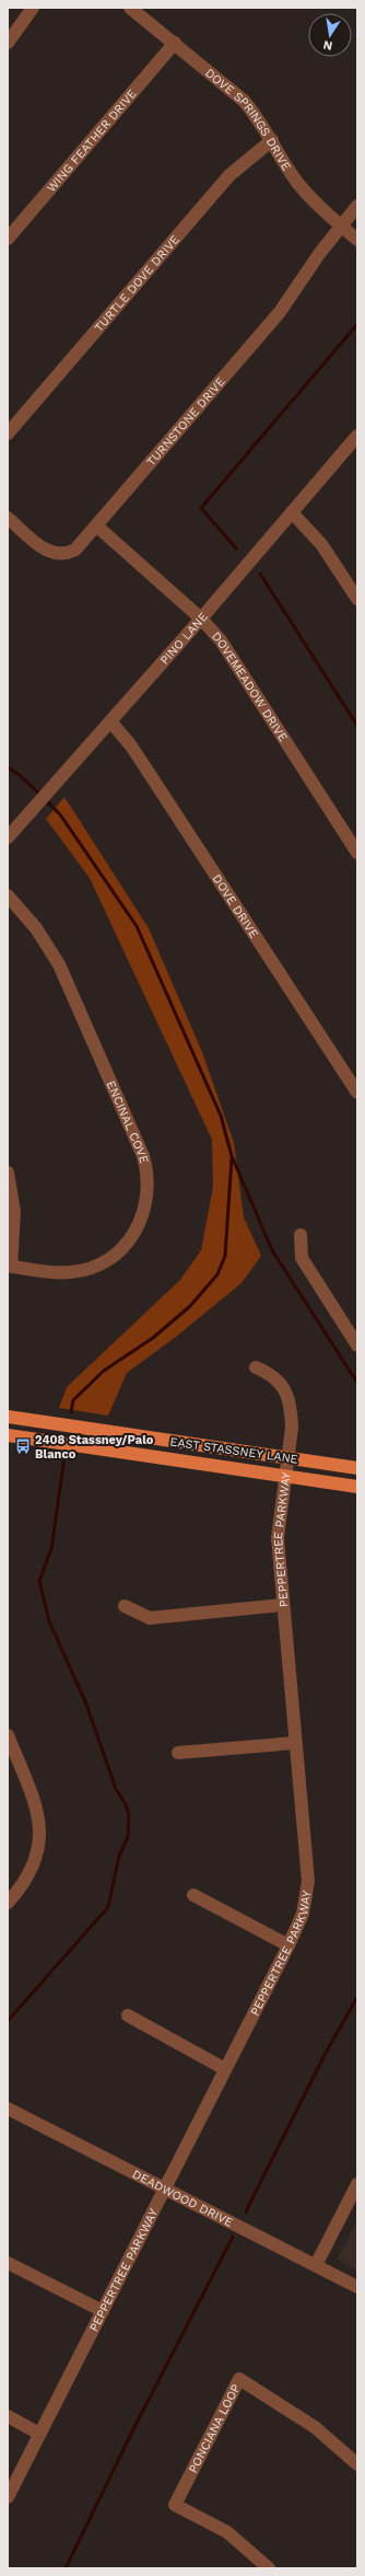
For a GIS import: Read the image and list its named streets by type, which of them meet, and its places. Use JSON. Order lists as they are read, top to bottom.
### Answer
{
  "streets": {
    "main road": ["EAST STASSNEY LANE"],
    "street": [
      "DOVE SPRINGS DRIVE",
      "WING FEATHER DRIVE",
      "TURTLE DOVE DRIVE",
      "TURNSTONE DRIVE",
      "PINO LANE",
      "DOVEMEADOW DRIVE",
      "DOVE DRIVE",
      "ENCINAL COVE",
      "PEPPERTREE PARKWAY",
      "DEADWOOD DRIVE",
      "PONCIANA LOOP"
    ]
  },
  "crossings": [
    ["DOVE SPRINGS DRIVE", "WING FEATHER DRIVE"],
    ["DOVE SPRINGS DRIVE", "TURTLE DOVE DRIVE"],
    ["DOVE SPRINGS DRIVE", "TURNSTONE DRIVE"],
    ["TURNSTONE DRIVE", "DOVEMEADOW DRIVE"],
    ["PINO LANE", "DOVEMEADOW DRIVE"],
    ["PINO LANE", "DOVE DRIVE"],
    ["EAST STASSNEY LANE", "PEPPERTREE PARKWAY"],
    ["PEPPERTREE PARKWAY", "DEADWOOD DRIVE"]
  ],
  "places": {
    "bus stop": ["2408 Stassney/Palo Blanco"]
  },
  "north": "bottom"
}
